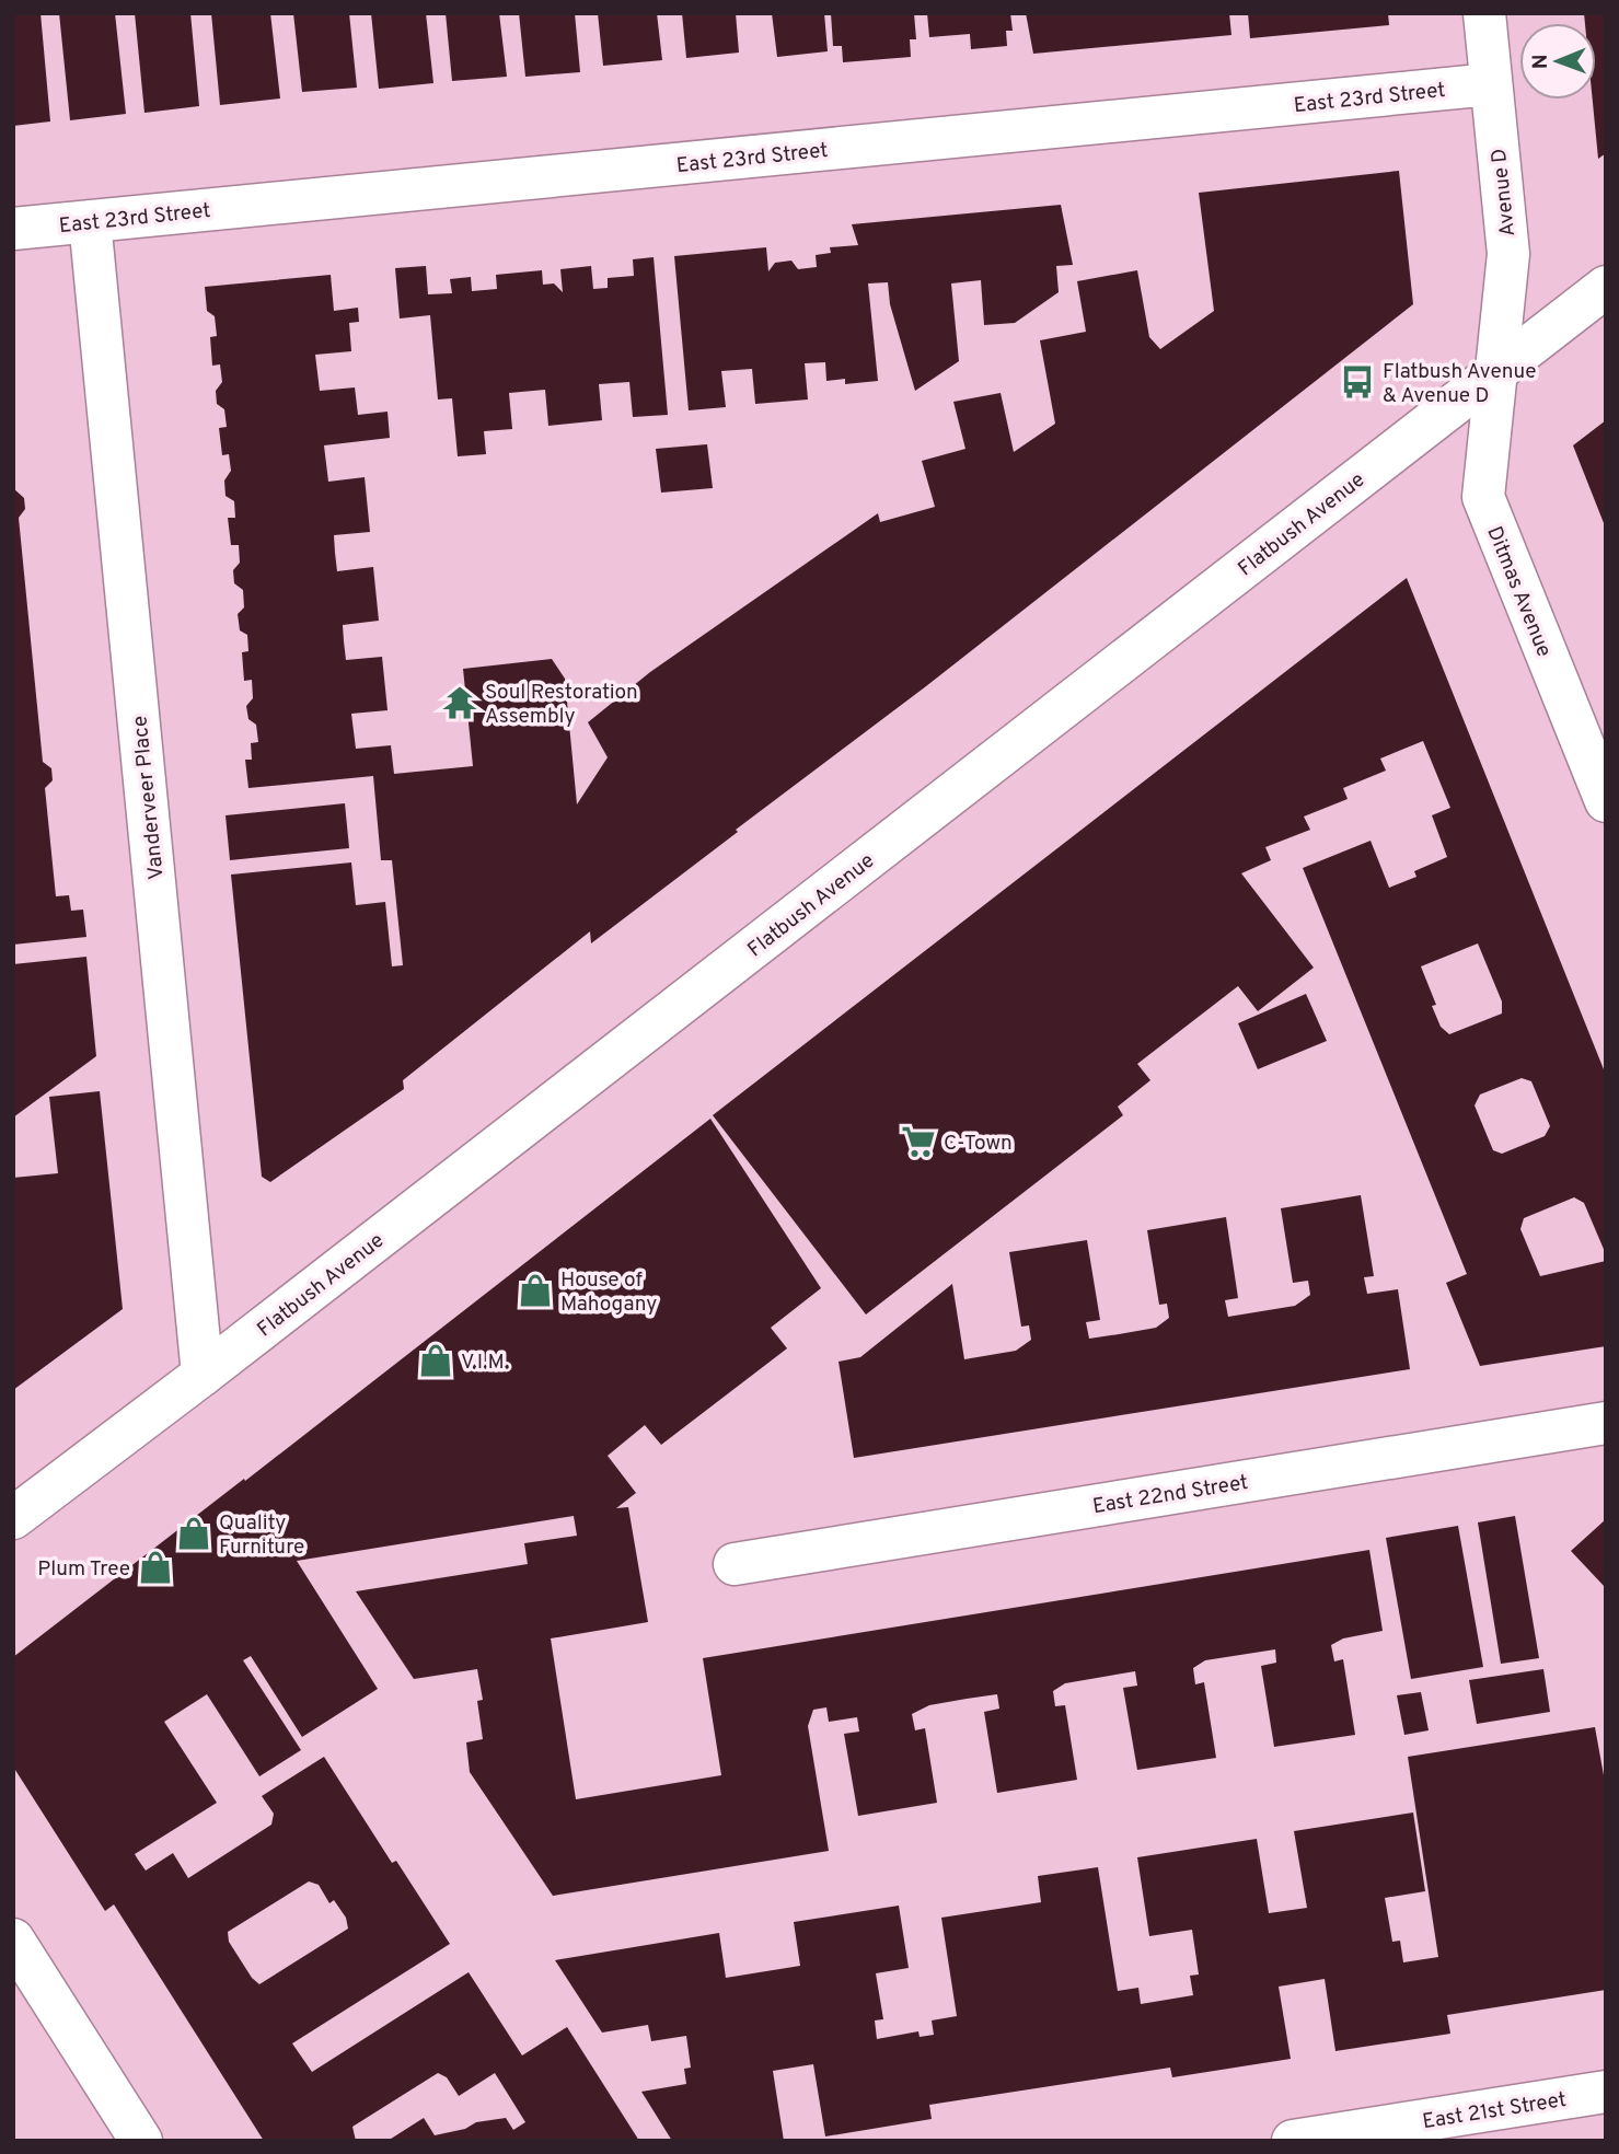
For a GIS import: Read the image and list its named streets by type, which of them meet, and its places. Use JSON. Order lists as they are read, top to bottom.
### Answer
{
  "streets": {
    "street": [
      "East 23rd Street",
      "Avenue D",
      "Flatbush Avenue",
      "Ditmas Avenue",
      "Vanderveer Place",
      "East 22nd Street",
      "East 21st Street"
    ]
  },
  "crossings": [
    ["East 23rd Street", "Avenue D"],
    ["East 23rd Street", "Vanderveer Place"],
    ["Avenue D", "Flatbush Avenue"],
    ["Avenue D", "Ditmas Avenue"],
    ["Flatbush Avenue", "Ditmas Avenue"],
    ["Flatbush Avenue", "Vanderveer Place"]
  ],
  "places": {
    "bus stop": ["Flatbush Avenue & Avenue D"],
    "temple": ["Soul Restoration Assembly"],
    "supermarket": ["C-Town"],
    "shop": [
      "House of Mahogany",
      "V.I.M.",
      "Quality Furniture",
      "Plum Tree"
    ]
  },
  "north": "left"
}
